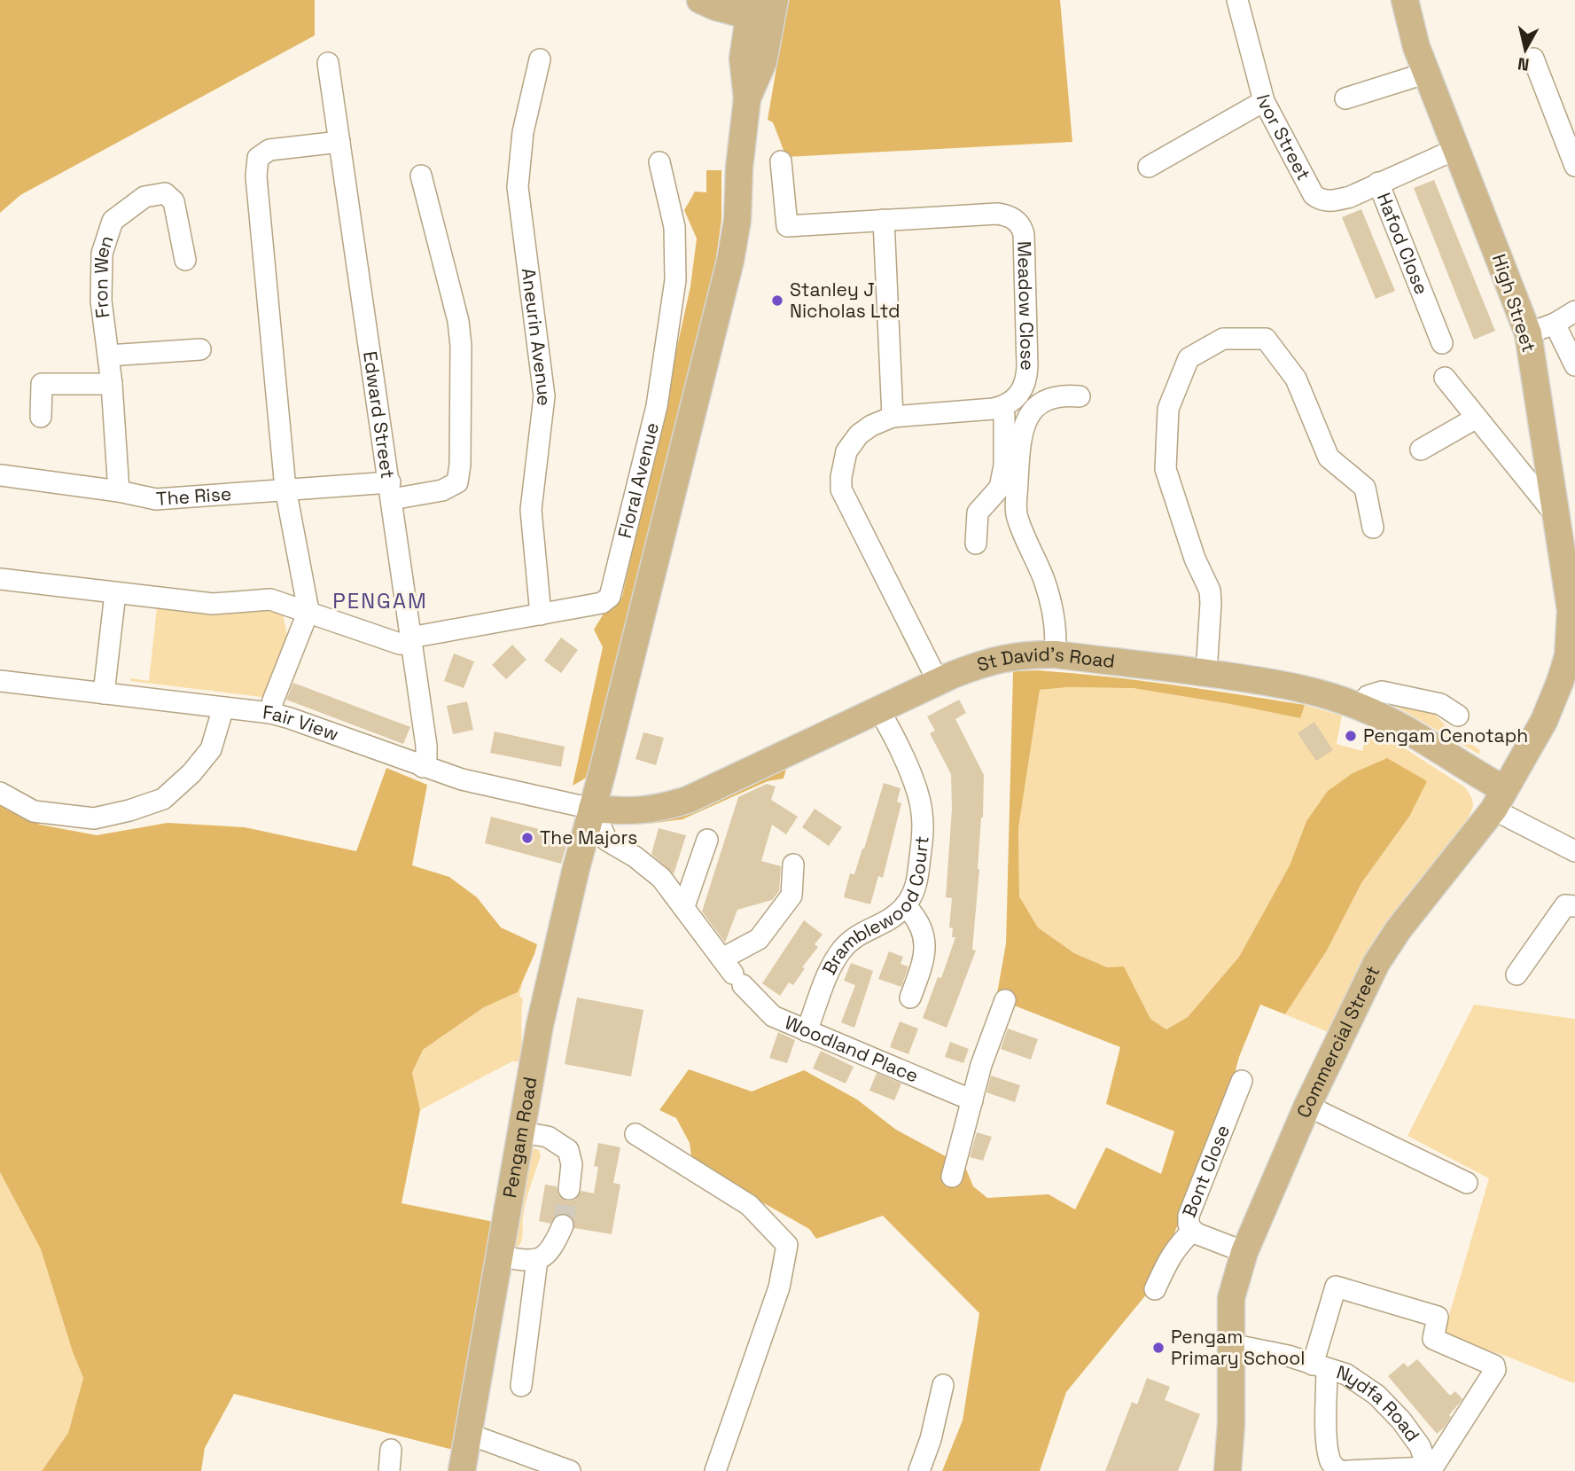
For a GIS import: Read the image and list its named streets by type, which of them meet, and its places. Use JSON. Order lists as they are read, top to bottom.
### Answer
{
  "streets": {
    "main road": [
      "High Street",
      "St David's Road",
      "Commercial Street",
      "Pengam Road"
    ],
    "street": [
      "Ivor Street",
      "Hafod Close",
      "Fron Wen",
      "Meadow Close",
      "Aneurin Avenue",
      "Edward Street",
      "Floral Avenue",
      "The Rise",
      "Fair View",
      "Bramblewood Court",
      "Woodland Place",
      "Bont Close",
      "Nydfa Road"
    ]
  },
  "crossings": [
    ["Ivor Street", "Hafod Close"],
    ["Ivor Street", "High Street"],
    ["Fron Wen", "The Rise"],
    ["High Street", "Commercial Street"],
    ["Aneurin Avenue", "Floral Avenue"],
    ["Edward Street", "Floral Avenue"],
    ["Edward Street", "The Rise"],
    ["Edward Street", "Fair View"],
    ["St David's Road", "Fair View"],
    ["St David's Road", "Bramblewood Court"],
    ["St David's Road", "Commercial Street"],
    ["St David's Road", "Woodland Place"],
    ["St David's Road", "Pengam Road"],
    ["Fair View", "Woodland Place"],
    ["Fair View", "Pengam Road"],
    ["Bramblewood Court", "Woodland Place"],
    ["Commercial Street", "Nydfa Road"],
    ["Woodland Place", "Pengam Road"]
  ],
  "districts": ["PENGAM"],
  "places": [
    "Stanley J Nicholas Ltd",
    "Pengam Cenotaph",
    "The Majors",
    "Pengam Primary School"
  ],
  "north": "bottom"
}
